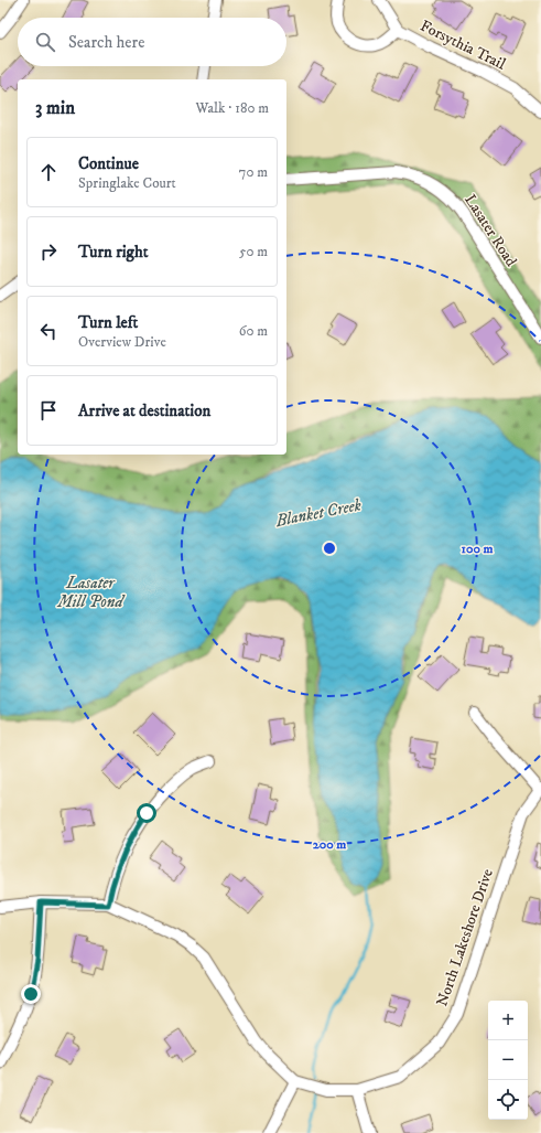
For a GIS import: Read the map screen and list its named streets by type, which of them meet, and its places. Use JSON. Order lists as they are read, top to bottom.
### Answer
{
  "streets": {
    "street": ["Forsythia Trail", "Lasater Road", "North Lakeshore Drive"]
  },
  "water": ["Blanket Creek", "Lasater Mill Pond"],
  "page": {
    "search": "Search here",
    "heading": ["3 min", "Walk · 180 m"],
    "list": [
      ["Continue", "Springlake Court", "70 m"],
      ["Turn right", "50 m"],
      ["Turn left", "Overview Drive", "60 m"],
      "Arrive at destination"
    ],
    "map_buttons": ["+", "−"]
  },
  "rings": ["100 m", "200 m"]
}
